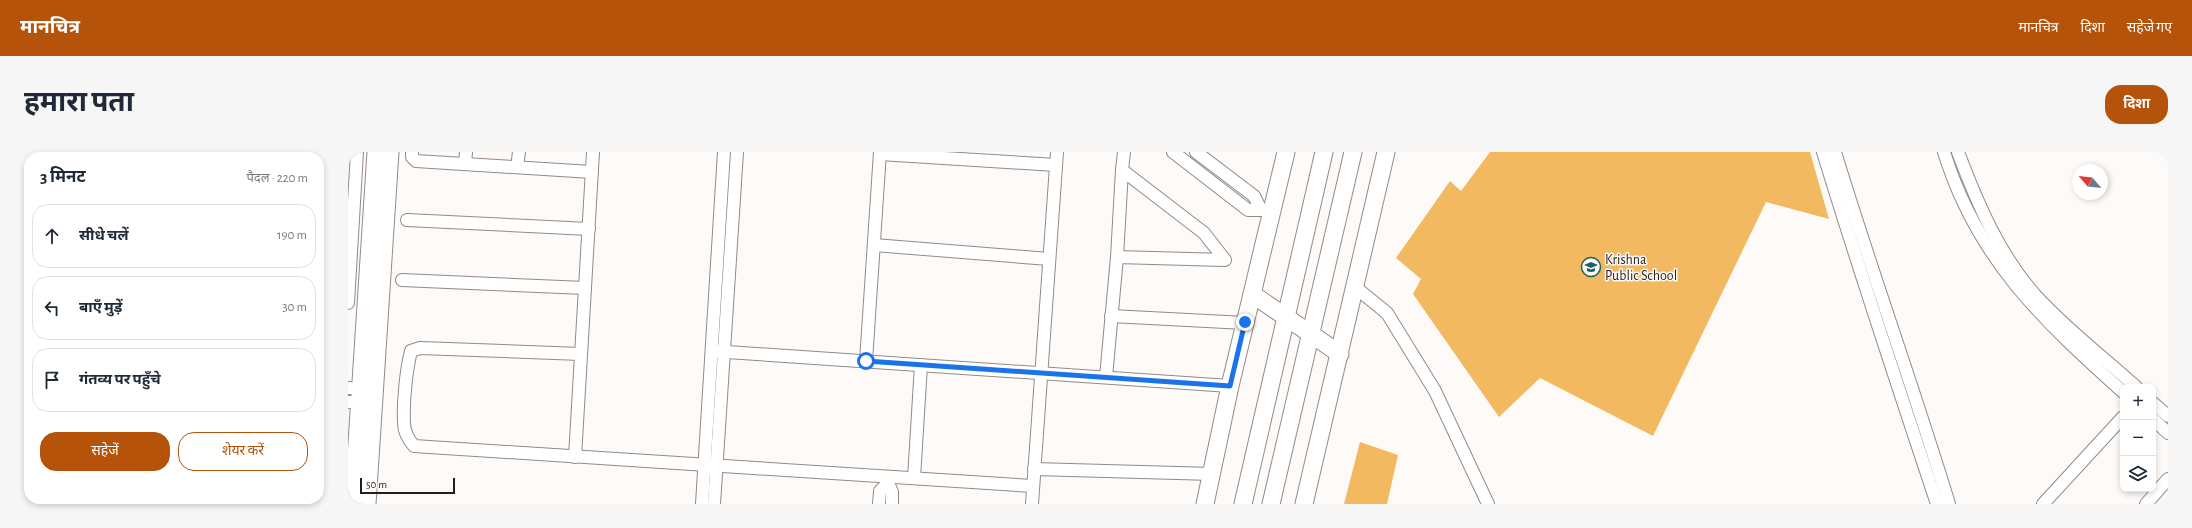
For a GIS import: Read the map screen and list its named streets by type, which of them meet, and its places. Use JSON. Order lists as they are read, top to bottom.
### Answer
{
  "places": {
    "school or university": ["Krishna Public School"]
  },
  "scale_bar": "50 m",
  "north": "top left",
  "page": {
    "header": "मानचित्र",
    "nav": ["मानचित्र", "दिशा", "सहेजे गए"],
    "buttons": [
      "दिशा",
      ["सहेजें", "शेयर करें"]
    ],
    "title": "हमारा पता",
    "heading": ["3 मिनट", "पैदल · 220 m"],
    "list": [
      ["सीधे चलें", "190 m"],
      ["बाएँ मुड़ें", "30 m"],
      "गंतव्य पर पहुँचे"
    ],
    "map_buttons": ["+", "−"],
    "scale": "50 m"
  }
}
